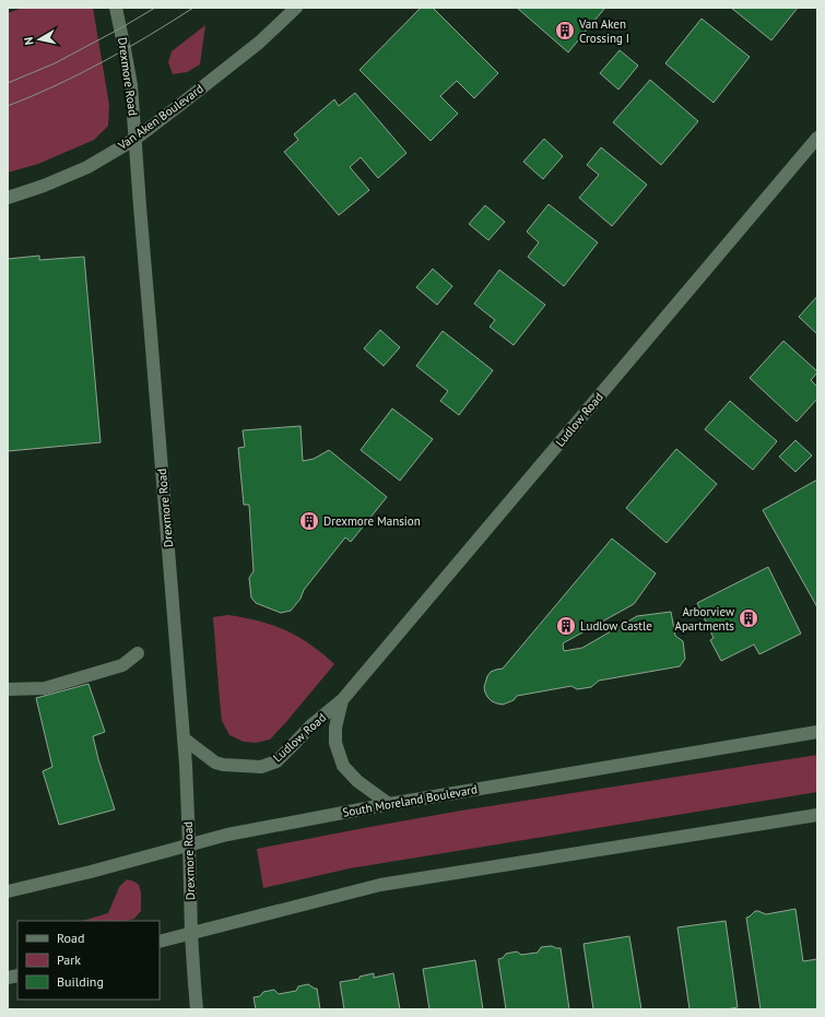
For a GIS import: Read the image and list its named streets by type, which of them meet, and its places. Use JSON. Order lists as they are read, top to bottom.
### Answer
{
  "streets": {
    "street": [
      "Drexmore Road",
      "Van Aken Boulevard",
      "Ludlow Road",
      "South Moreland Boulevard"
    ]
  },
  "crossings": [
    ["Drexmore Road", "Van Aken Boulevard"],
    ["Drexmore Road", "Ludlow Road"],
    ["Drexmore Road", "South Moreland Boulevard"],
    ["Ludlow Road", "South Moreland Boulevard"]
  ],
  "places": {
    "building": [
      "Van Aken Crossing I",
      "Drexmore Mansion",
      "Arborview Apartments",
      "Ludlow Castle"
    ]
  },
  "legend": ["Road", "Park", "Building"],
  "north": "left"
}
